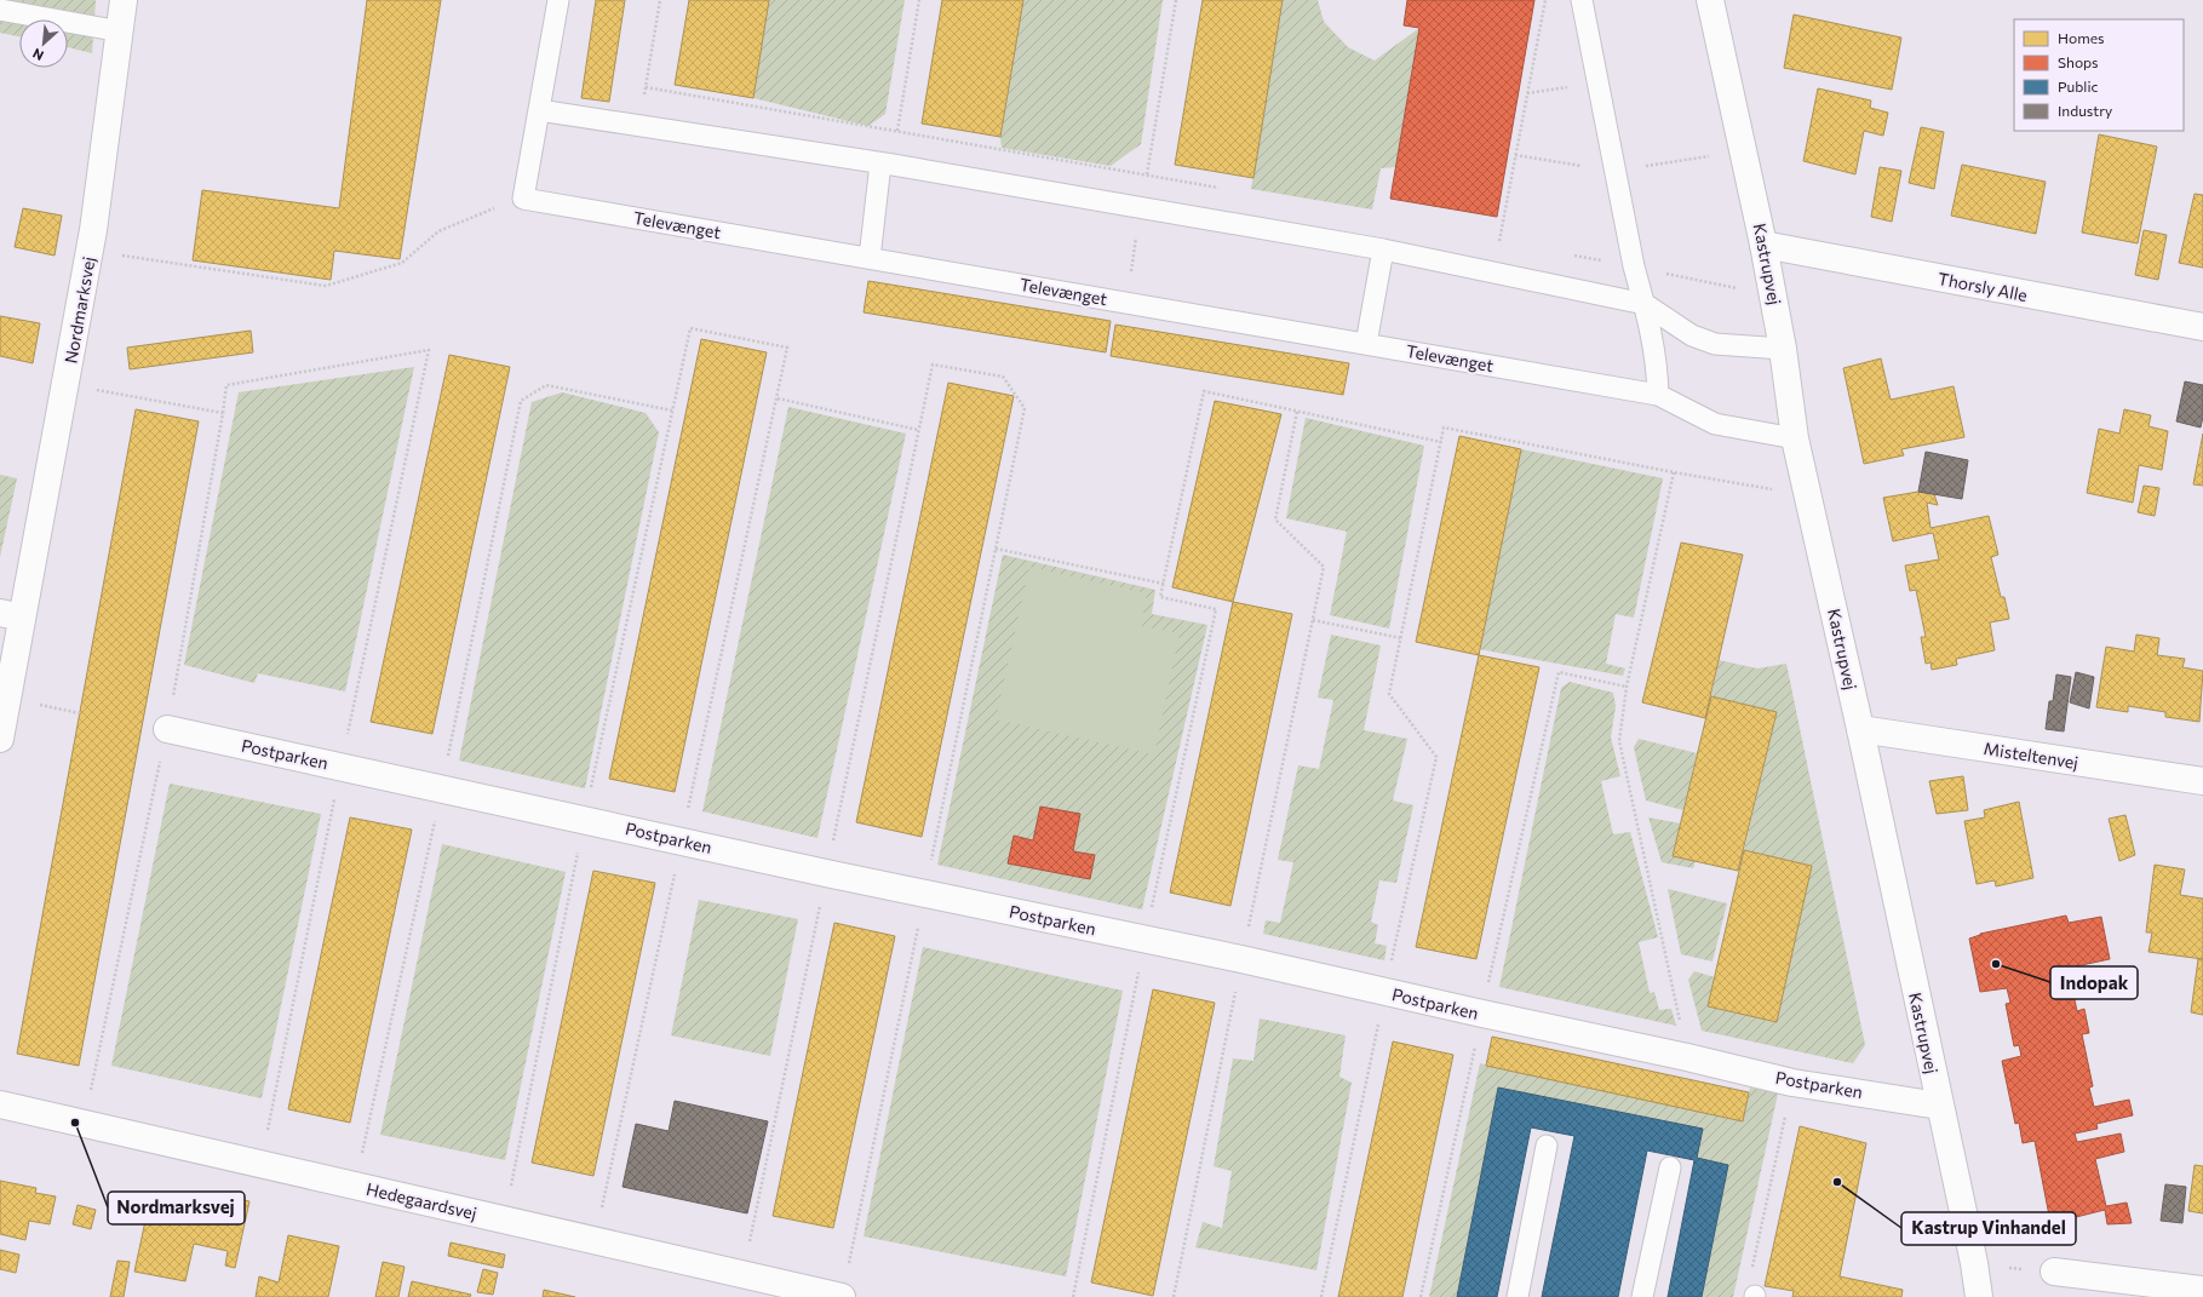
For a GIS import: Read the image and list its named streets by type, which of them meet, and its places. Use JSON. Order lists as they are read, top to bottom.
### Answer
{
  "streets": {
    "street": [
      "Kastrupvej",
      "Thorsly Alle",
      "Nordmarksvej",
      "Postparken",
      "Misteltenvej",
      "Hedegaardsvej"
    ],
    "lane": ["Televænget"]
  },
  "crossings": [
    ["Televænget", "Kastrupvej"],
    ["Kastrupvej", "Thorsly Alle"],
    ["Kastrupvej", "Postparken"],
    ["Kastrupvej", "Misteltenvej"]
  ],
  "places": ["Indopak", "Nordmarksvej", "Kastrup Vinhandel"],
  "legend": [
    "Homes",
    "Shops",
    "Public",
    "Industry"
  ],
  "north": "bottom left"
}
